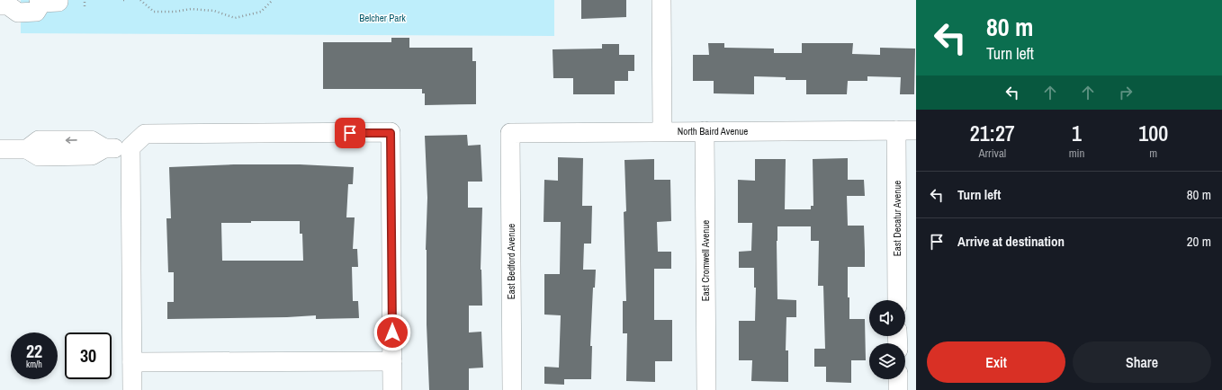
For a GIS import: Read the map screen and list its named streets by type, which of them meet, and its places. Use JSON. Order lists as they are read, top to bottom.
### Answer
{
  "streets": {
    "street": [
      "North Baird Avenue",
      "East Decatur Avenue",
      "East Cromwell Avenue",
      "East Bedford Avenue"
    ]
  },
  "crossings": [
    ["North Baird Avenue", "East Decatur Avenue"],
    ["North Baird Avenue", "East Cromwell Avenue"],
    ["North Baird Avenue", "East Bedford Avenue"]
  ],
  "parks": ["Belcher Park"],
  "page": {
    "turn": ["80 m", "Turn left"],
    "eta": [
      "21:27",
      "Arrival",
      "1",
      "min",
      "100",
      "m"
    ],
    "list": [
      {
        "name": "Turn left",
        "value": "80 m"
      },
      {
        "name": "Arrive at destination",
        "value": "20 m"
      }
    ],
    "speed": "22 km/h",
    "limit": "30",
    "buttons": ["Exit", "Share"]
  }
}
